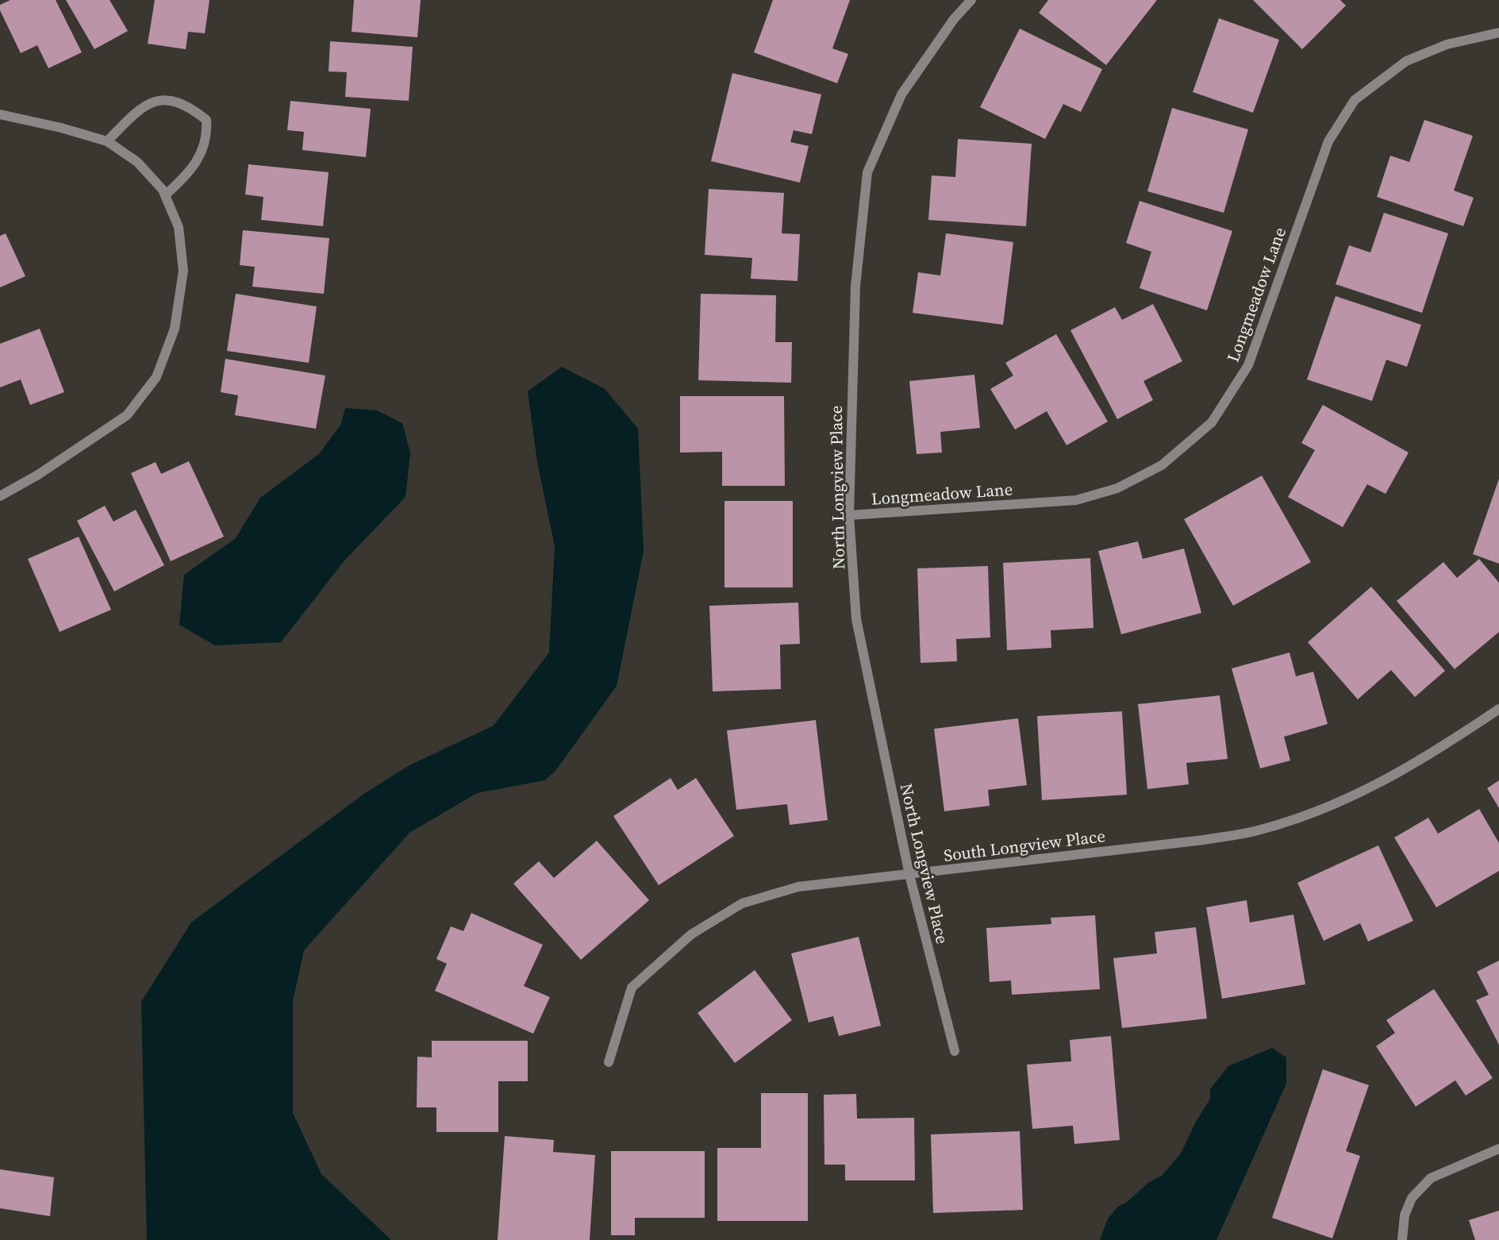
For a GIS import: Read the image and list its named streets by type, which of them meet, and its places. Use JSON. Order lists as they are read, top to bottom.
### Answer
{
  "streets": {
    "street": ["Longmeadow Lane", "North Longview Place", "South Longview Place"]
  },
  "crossings": [
    ["Longmeadow Lane", "North Longview Place"],
    ["North Longview Place", "South Longview Place"]
  ]
}
